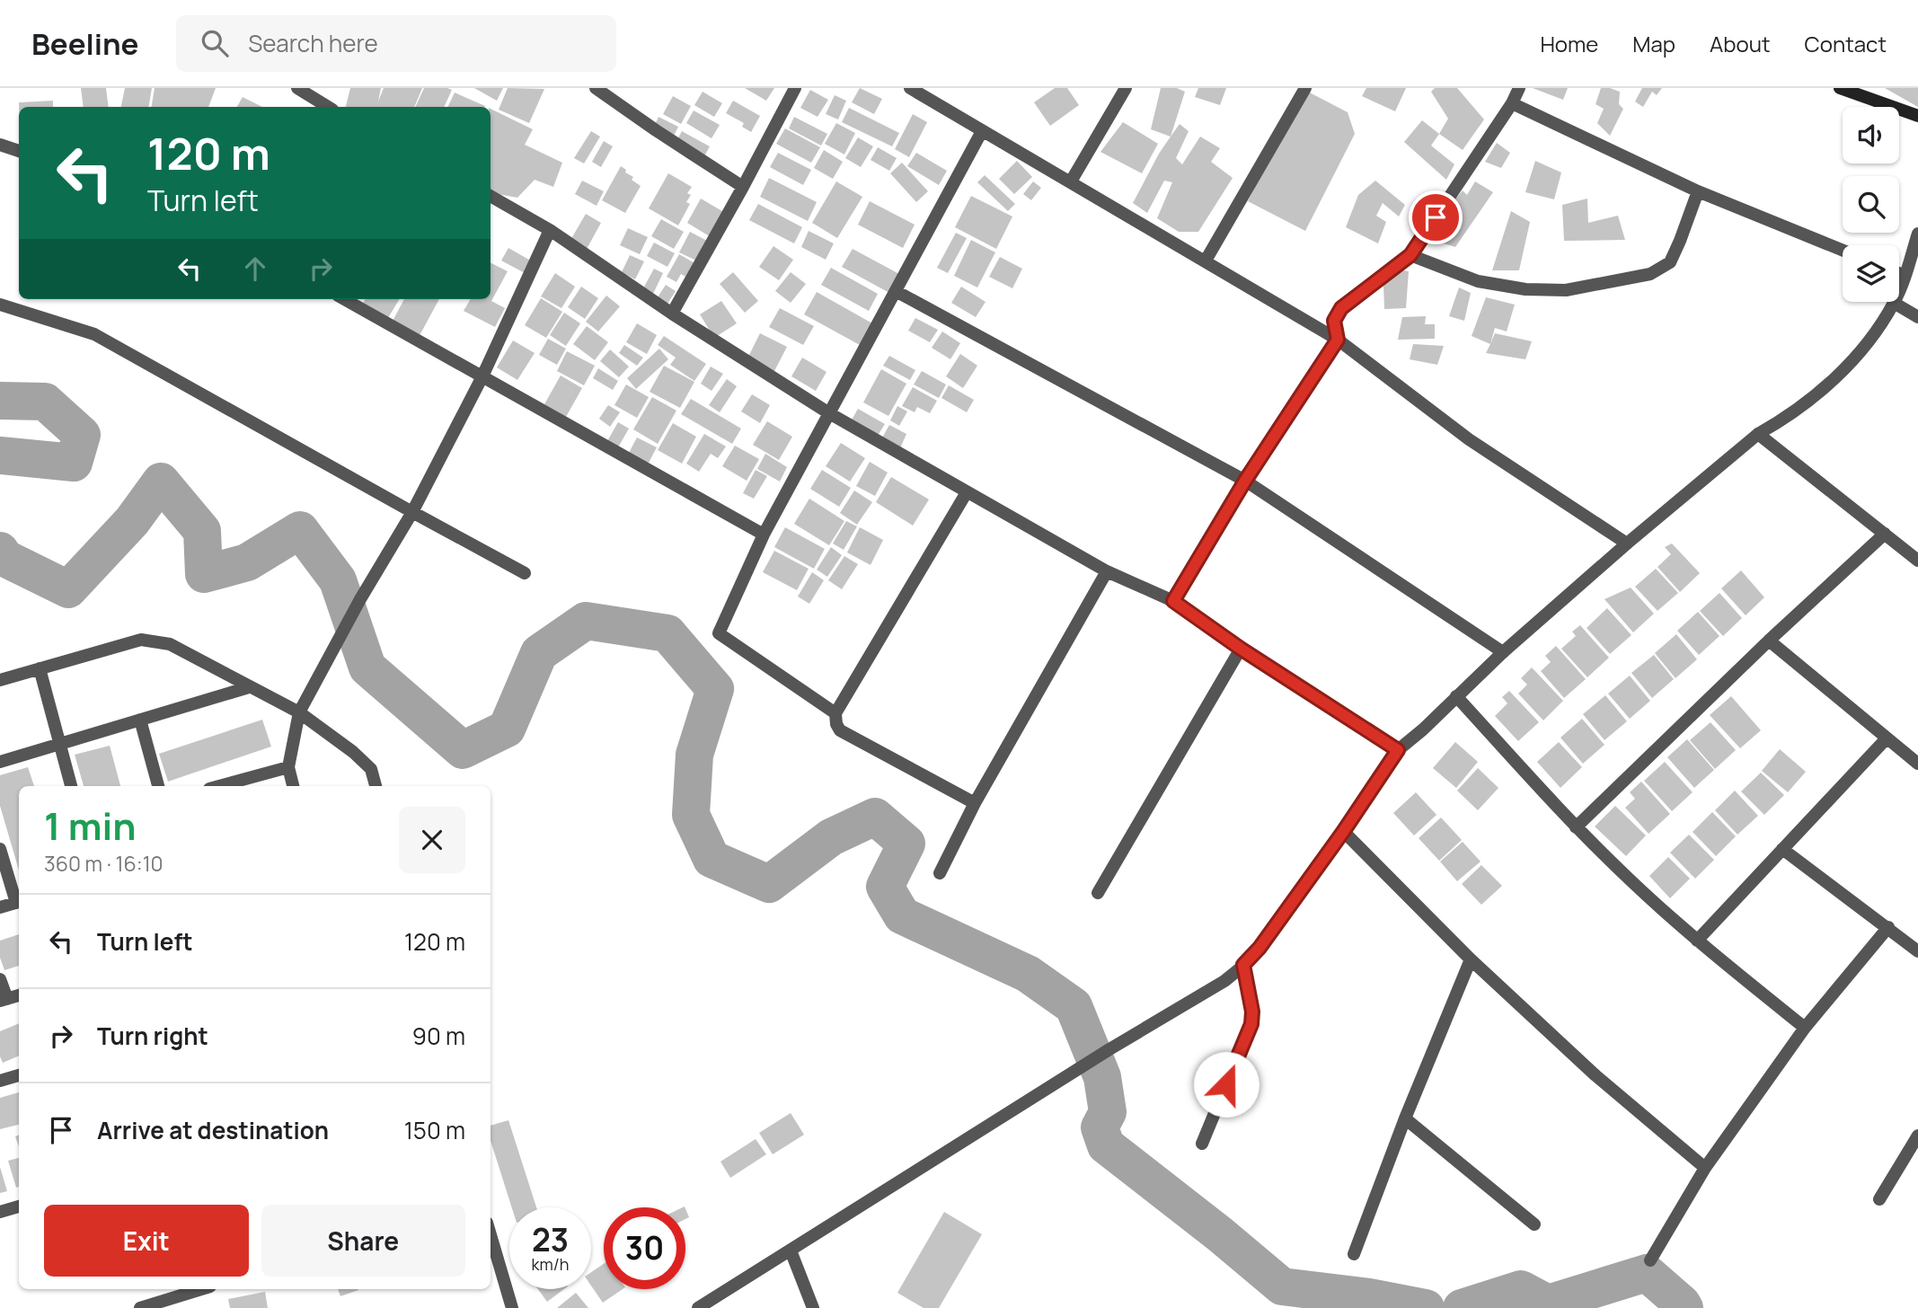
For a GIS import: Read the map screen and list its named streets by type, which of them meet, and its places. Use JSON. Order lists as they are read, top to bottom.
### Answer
{
  "page": {
    "header": "Beeline",
    "search": "Search here",
    "nav": [
      "Home",
      "Map",
      "About",
      "Contact"
    ],
    "turn": ["120 m", "Turn left"],
    "heading": ["1 min", "360 m · 16:10"],
    "list": [
      {
        "name": "Turn left",
        "value": "120 m"
      },
      {
        "name": "Turn right",
        "value": "90 m"
      },
      {
        "name": "Arrive at destination",
        "value": "150 m"
      }
    ],
    "buttons": ["Exit", "Share"],
    "speed": "23 km/h",
    "limit": "30"
  }
}
